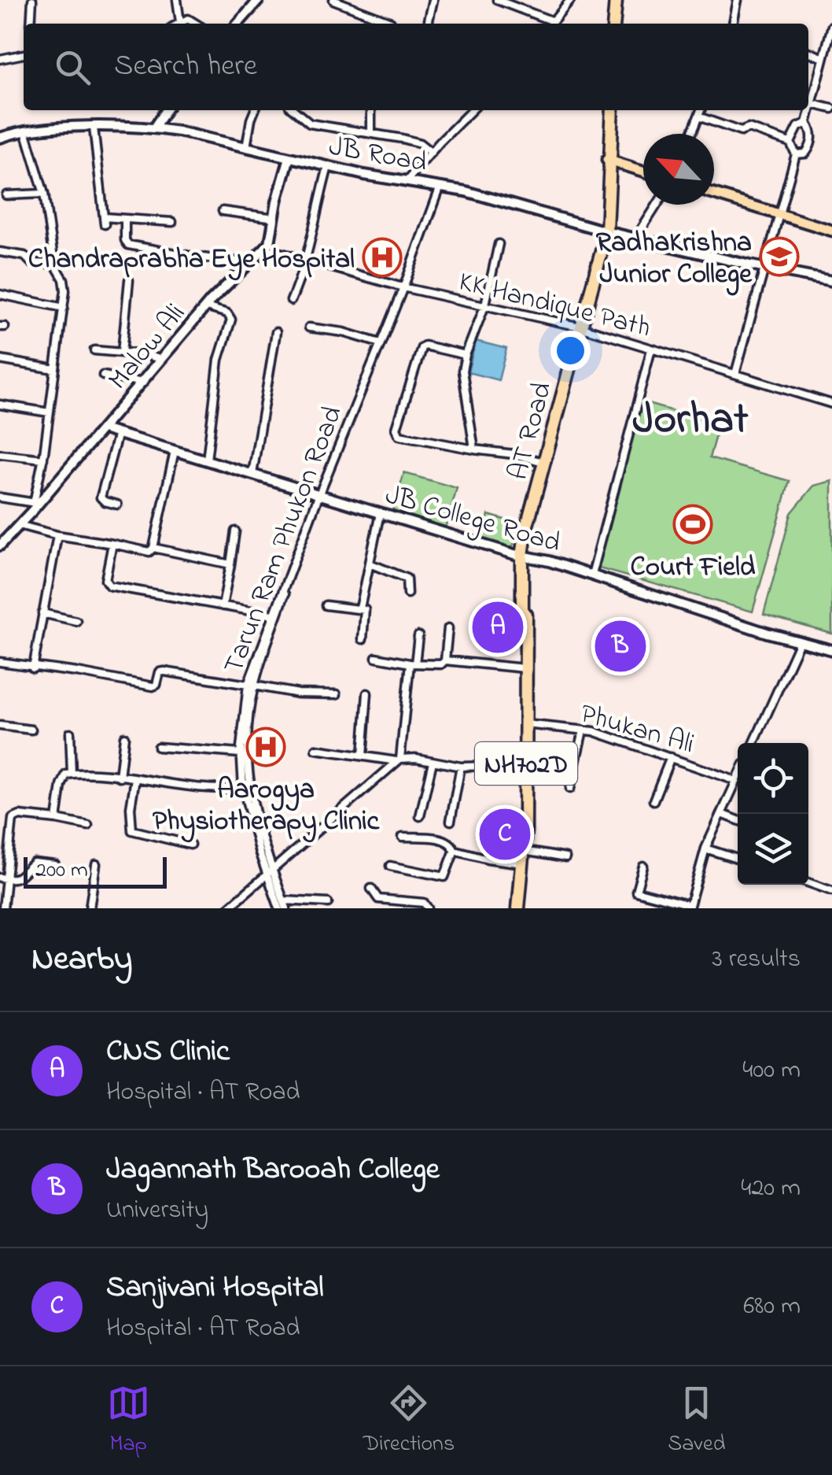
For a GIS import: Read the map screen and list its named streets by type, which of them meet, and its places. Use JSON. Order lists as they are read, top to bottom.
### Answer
{
  "streets": {
    "highway": ["AT Road", "NH702D"],
    "street": [
      "JB Road",
      "KK Handique Path",
      "Malow Ali",
      "JB College Road",
      "Tarun Ram Phukon Road",
      "Phukan Ali"
    ]
  },
  "crossings": [
    ["JB Road", "AT Road"],
    ["JB Road", "Tarun Ram Phukon Road"],
    ["KK Handique Path", "Malow Ali"],
    ["KK Handique Path", "AT Road"],
    ["KK Handique Path", "Tarun Ram Phukon Road"],
    ["Malow Ali", "JB College Road"],
    ["AT Road", "JB College Road"],
    ["AT Road", "Phukan Ali"],
    ["JB College Road", "Tarun Ram Phukon Road"]
  ],
  "districts": ["Jorhat"],
  "places": {
    "school or university": ["RadhaKrishna Junior College"],
    "hospital": ["Chandraprabha Eye Hospital", "Aarogya Physiotherapy Clinic"],
    "sports": ["Court Field"]
  },
  "scale_bar": "200 m",
  "north": "top left",
  "page": {
    "search": "Search here",
    "pins": ["A", "B", "C"],
    "scale": "200 m",
    "heading": ["Nearby", "3 results"],
    "list": [
      {
        "mark": "A",
        "name": "CNS Clinic",
        "note": "Hospital · AT Road",
        "value": "400 m"
      },
      {
        "mark": "B",
        "name": "Jagannath Barooah College",
        "note": "University",
        "value": "420 m"
      },
      {
        "mark": "C",
        "name": "Sanjivani Hospital",
        "note": "Hospital · AT Road",
        "value": "680 m"
      }
    ],
    "nav": ["Map", "Directions", "Saved"]
  }
}
